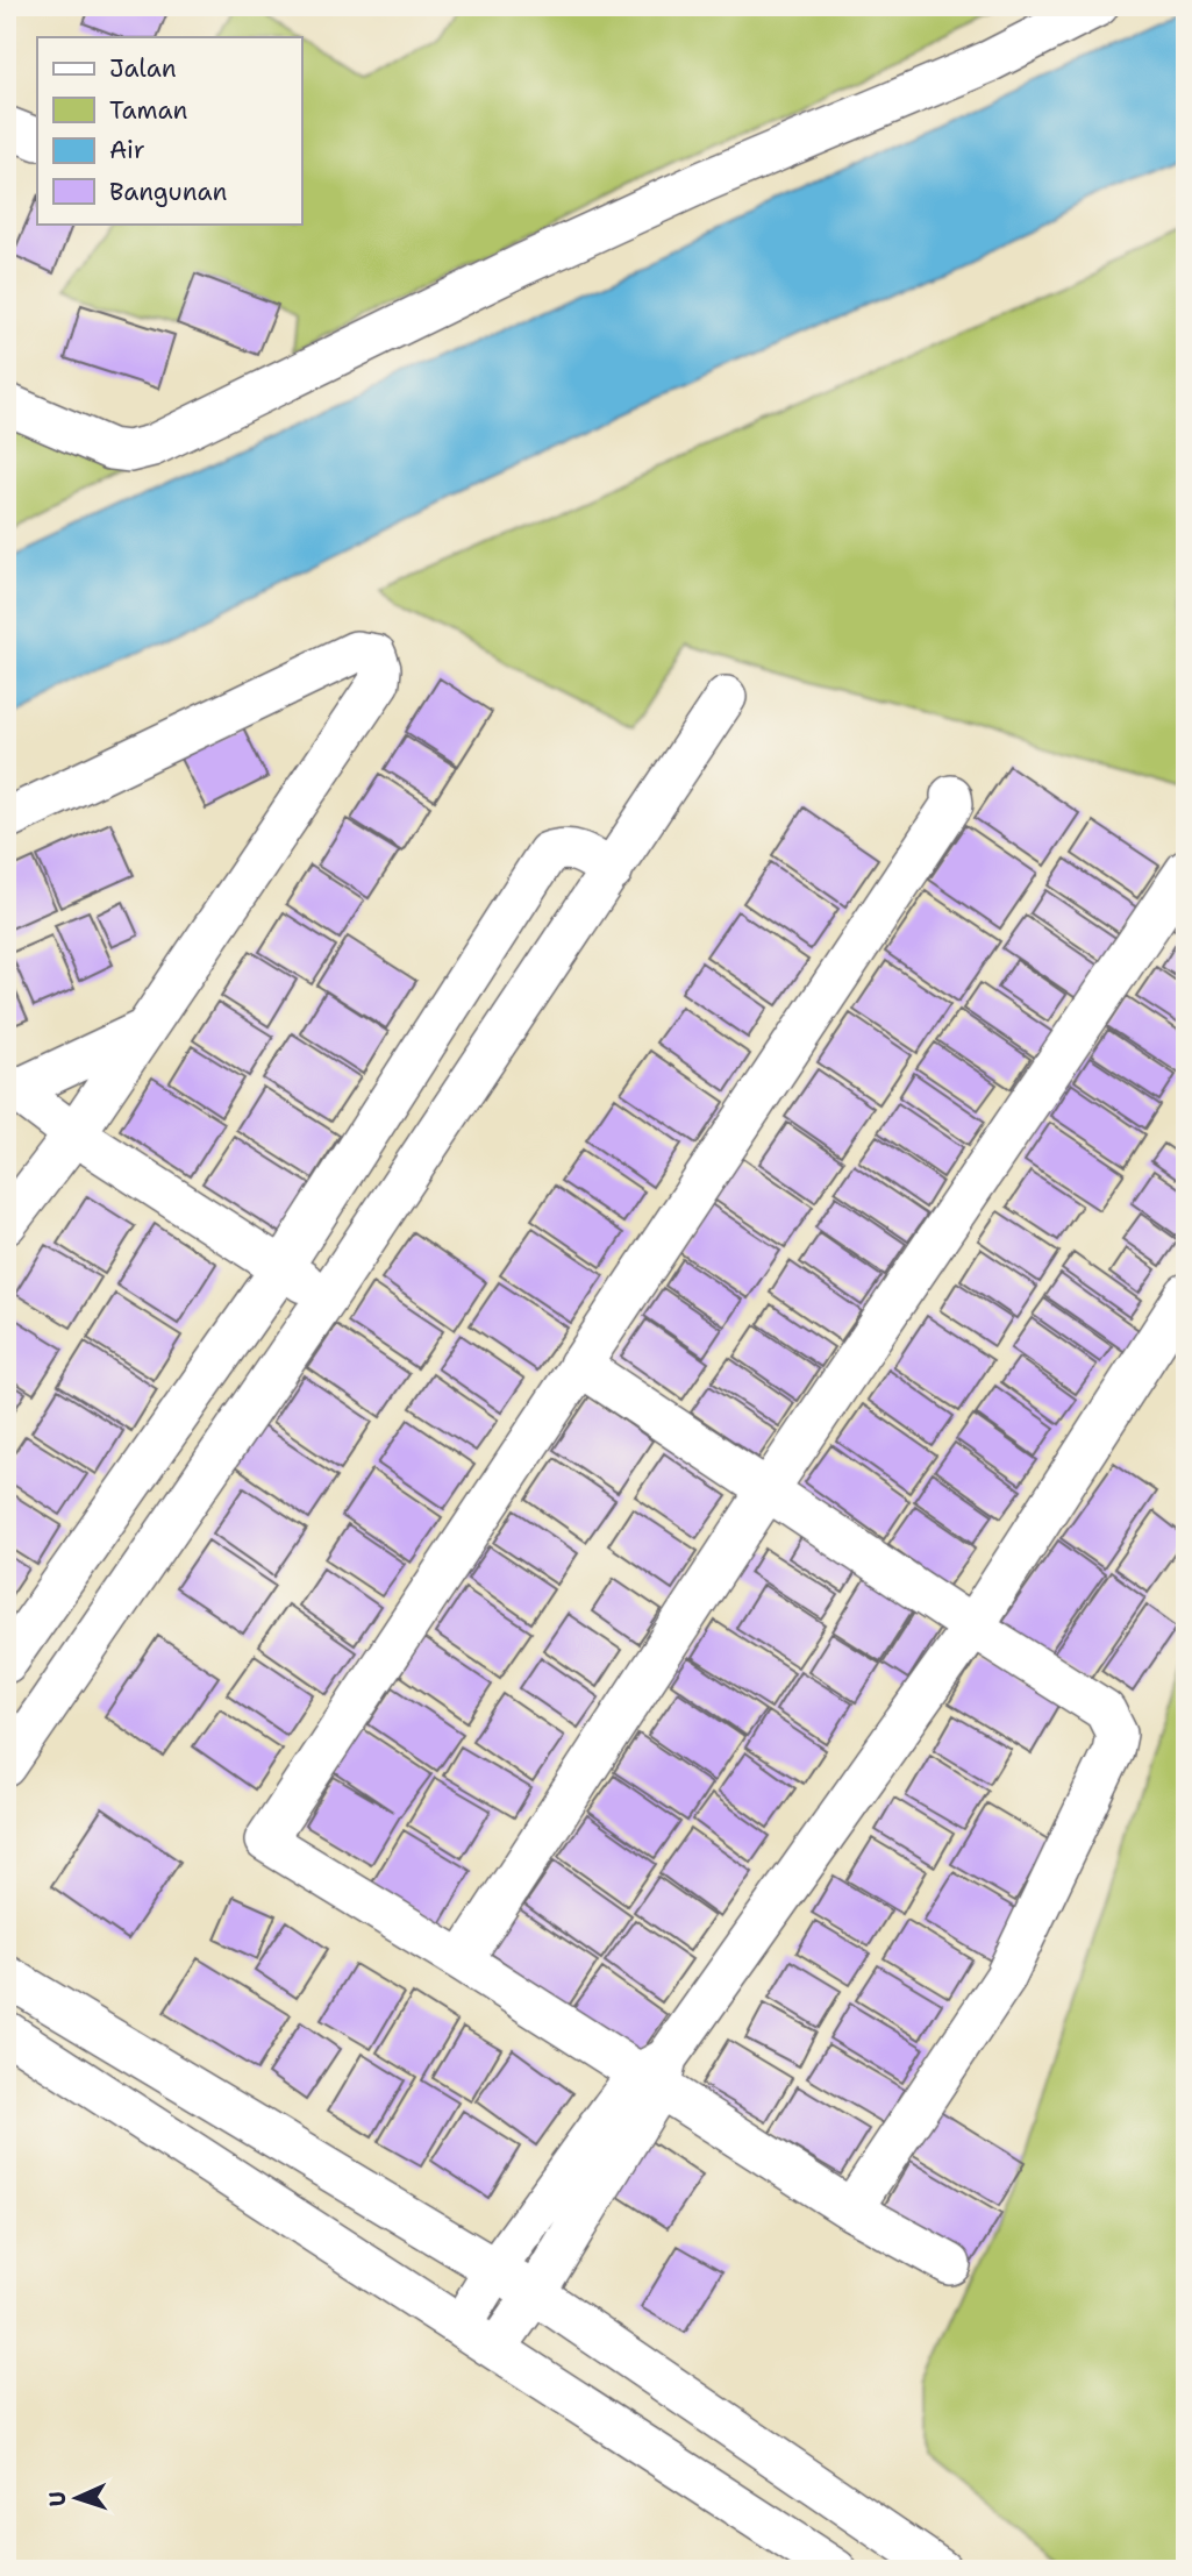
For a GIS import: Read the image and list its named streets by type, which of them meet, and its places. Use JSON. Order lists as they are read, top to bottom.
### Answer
{
  "legend": [
    "Jalan",
    "Taman",
    "Air",
    "Bangunan"
  ],
  "north": "left"
}
